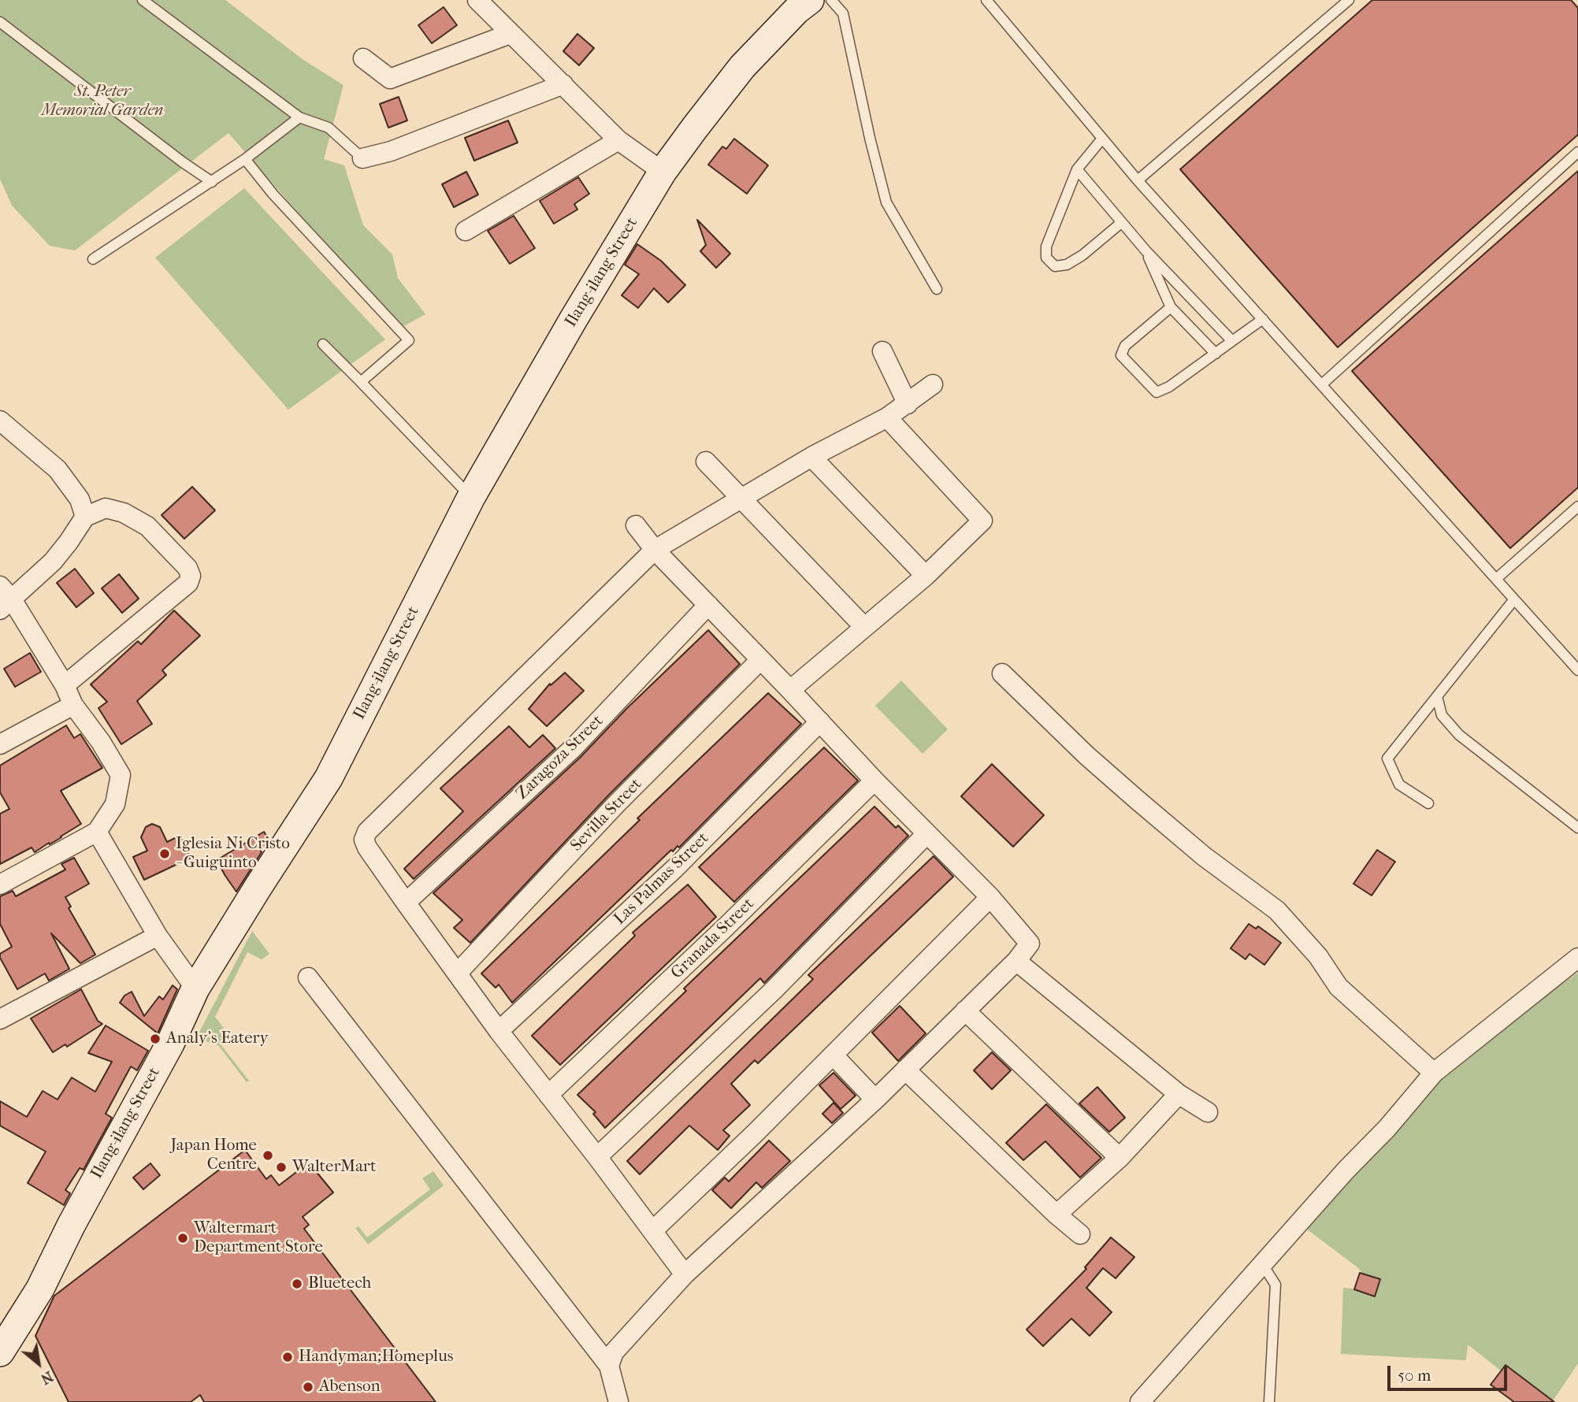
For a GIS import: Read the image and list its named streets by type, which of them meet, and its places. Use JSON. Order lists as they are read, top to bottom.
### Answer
{
  "streets": {
    "street": [
      "Ilang-ilang Street",
      "Zaragoza Street",
      "Sevilla Street",
      "Las Palmas Street",
      "Granada Street"
    ]
  },
  "parks": ["St. Peter Memorial Garden"],
  "places": [
    "Iglesia Ni Cristo - Guiguinto",
    "Analy's Eatery",
    "Japan Home Centre",
    "WalterMart",
    "Waltermart Department Store",
    "Bluetech",
    "Handyman;Homeplus",
    "Abenson"
  ],
  "scale_bar": "50 m",
  "north": "bottom right"
}
